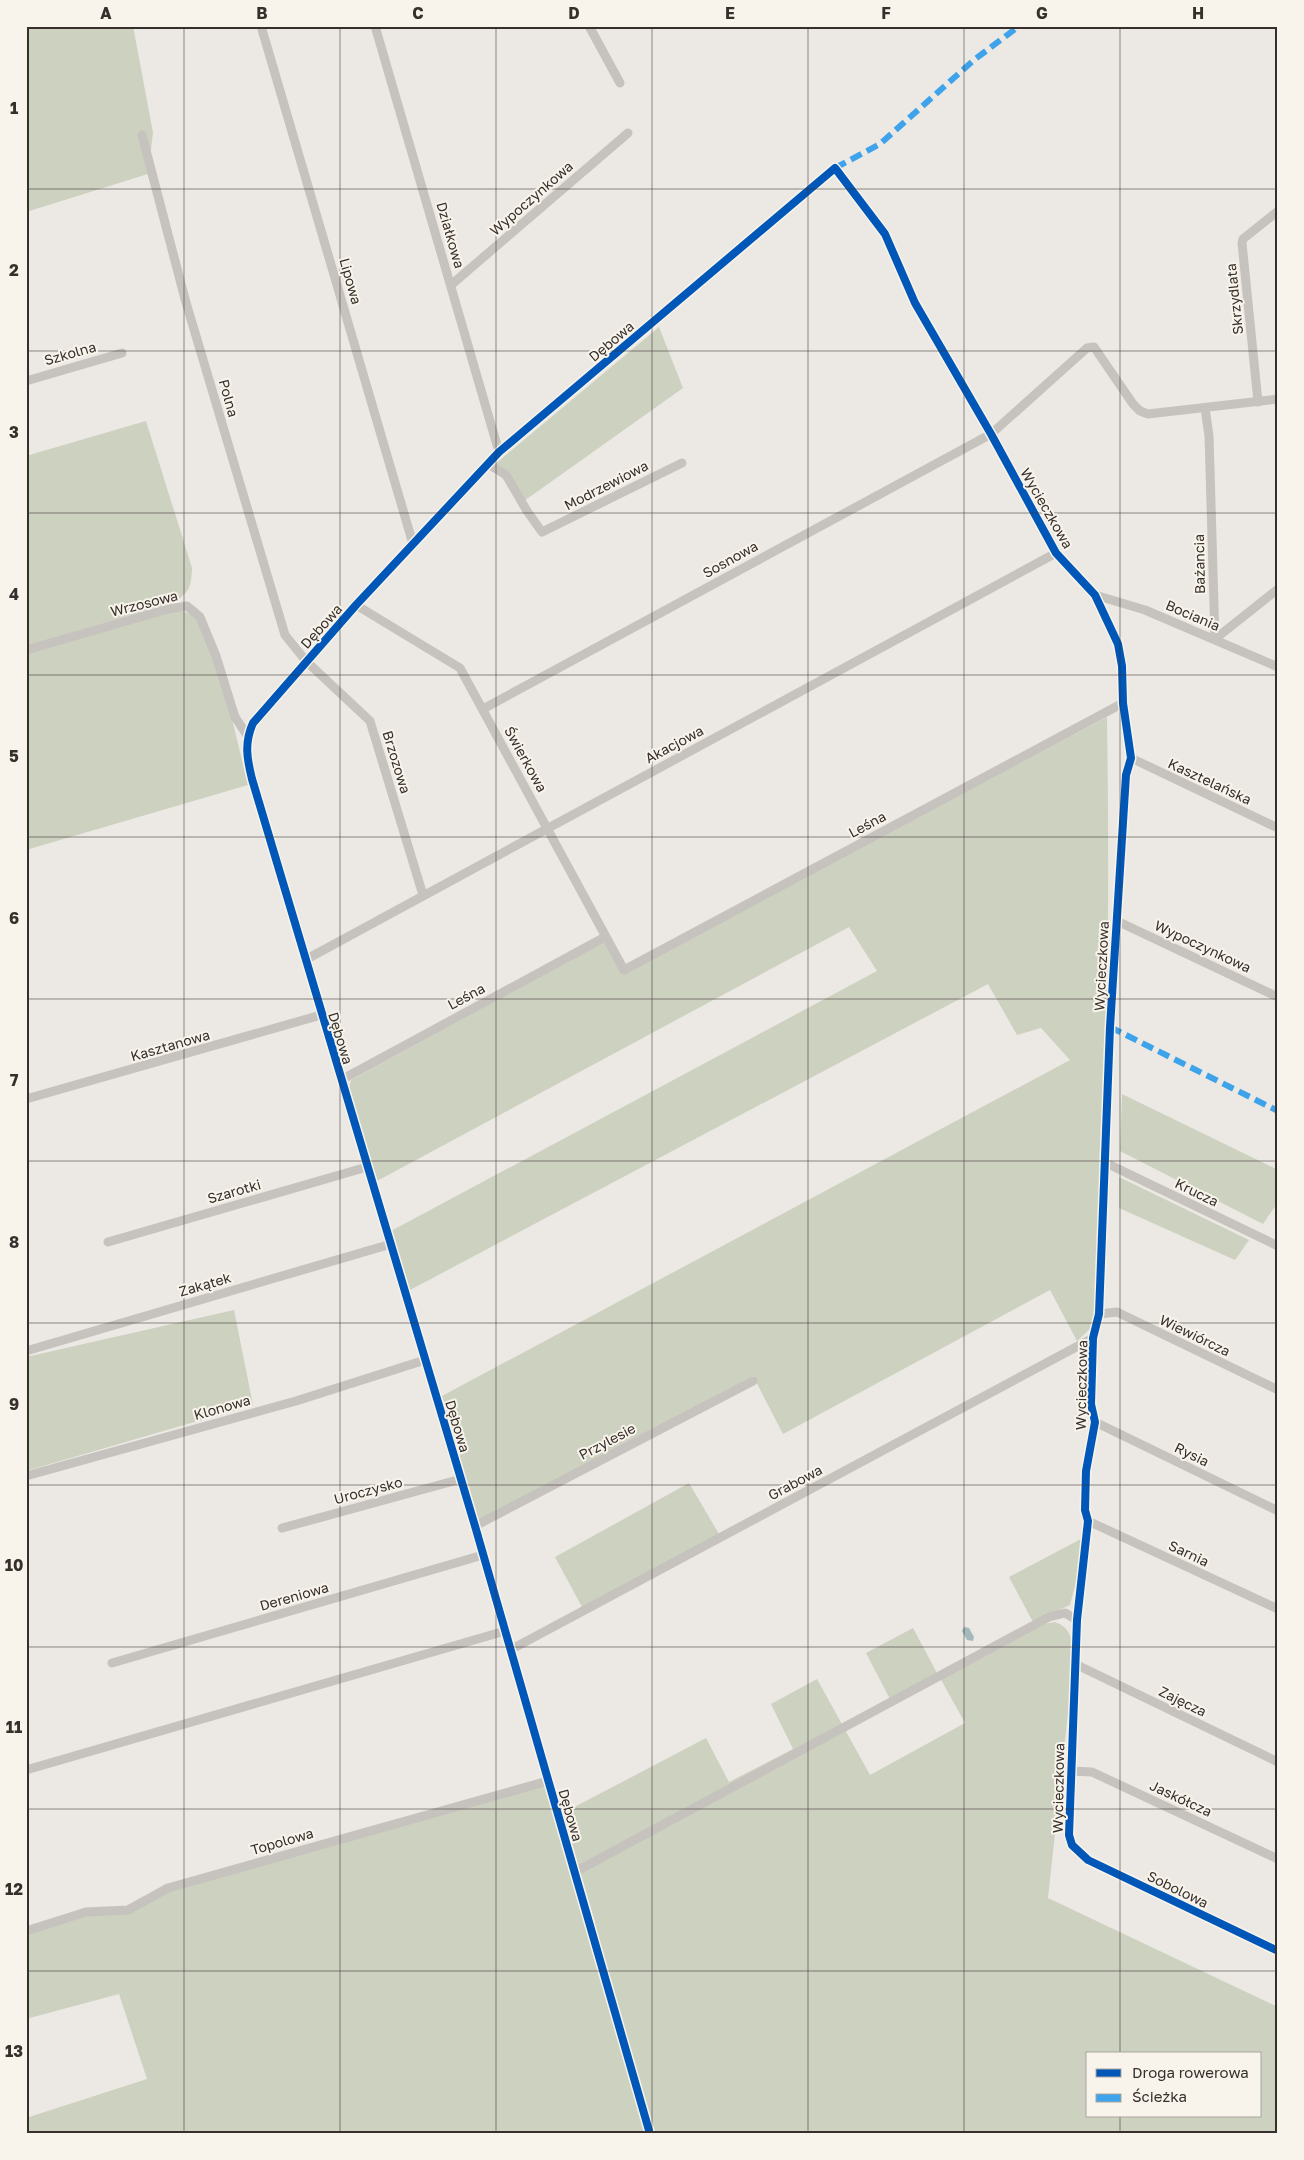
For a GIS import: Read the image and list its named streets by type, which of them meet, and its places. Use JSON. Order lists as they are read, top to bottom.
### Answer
{
  "streets": {
    "street": [
      "Wypoczynkowa",
      "Działkowa",
      "Lipowa",
      "Skrzydlata",
      "Dębowa",
      "Szkolna",
      "Polna",
      "Modrzewiowa",
      "Wycieczkowa",
      "Sosnowa",
      "Bażancia",
      "Wrzosowa",
      "Bociania",
      "Akacjowa",
      "Świerkowa",
      "Brzozowa",
      "Kasztelańska",
      "Leśna",
      "Kasztanowa",
      "Szarotki",
      "Krucza",
      "Zakątek",
      "Wiewiórcza",
      "Klonowa",
      "Przylesie",
      "Rysia",
      "Grabowa",
      "Uroczysko",
      "Sarnia",
      "Dereniowa",
      "Zajęcza",
      "Jaskółcza",
      "Topolowa",
      "Sobolowa"
    ]
  },
  "crossings": [
    ["Wypoczynkowa", "Działkowa"],
    ["Wypoczynkowa", "Wycieczkowa"],
    ["Działkowa", "Dębowa"],
    ["Lipowa", "Dębowa"],
    ["Dębowa", "Polna"],
    ["Dębowa", "Modrzewiowa"],
    ["Dębowa", "Wycieczkowa"],
    ["Dębowa", "Wrzosowa"],
    ["Dębowa", "Akacjowa"],
    ["Dębowa", "Świerkowa"],
    ["Dębowa", "Brzozowa"],
    ["Dębowa", "Leśna"],
    ["Dębowa", "Kasztanowa"],
    ["Dębowa", "Szarotki"],
    ["Dębowa", "Zakątek"],
    ["Dębowa", "Klonowa"],
    ["Dębowa", "Przylesie"],
    ["Dębowa", "Grabowa"],
    ["Dębowa", "Uroczysko"],
    ["Dębowa", "Dereniowa"],
    ["Dębowa", "Topolowa"],
    ["Polna", "Brzozowa"],
    ["Wycieczkowa", "Sosnowa"],
    ["Wycieczkowa", "Bociania"],
    ["Wycieczkowa", "Akacjowa"],
    ["Wycieczkowa", "Kasztelańska"],
    ["Wycieczkowa", "Leśna"],
    ["Wycieczkowa", "Krucza"],
    ["Wycieczkowa", "Wiewiórcza"],
    ["Wycieczkowa", "Rysia"],
    ["Wycieczkowa", "Grabowa"],
    ["Wycieczkowa", "Sarnia"],
    ["Wycieczkowa", "Zajęcza"],
    ["Wycieczkowa", "Jaskółcza"],
    ["Wycieczkowa", "Sobolowa"],
    ["Sosnowa", "Świerkowa"],
    ["Bażancia", "Bociania"],
    ["Akacjowa", "Świerkowa"],
    ["Akacjowa", "Brzozowa"],
    ["Świerkowa", "Leśna"]
  ],
  "legend": ["Droga rowerowa", "Ścieżka"],
  "grid": {
    "columns": [
      "A",
      "B",
      "C",
      "D",
      "E",
      "F",
      "G",
      "H"
    ],
    "rows": [
      "1",
      "2",
      "3",
      "4",
      "5",
      "6",
      "7",
      "8",
      "9",
      "10",
      "11",
      "12",
      "13"
    ]
  }
}
